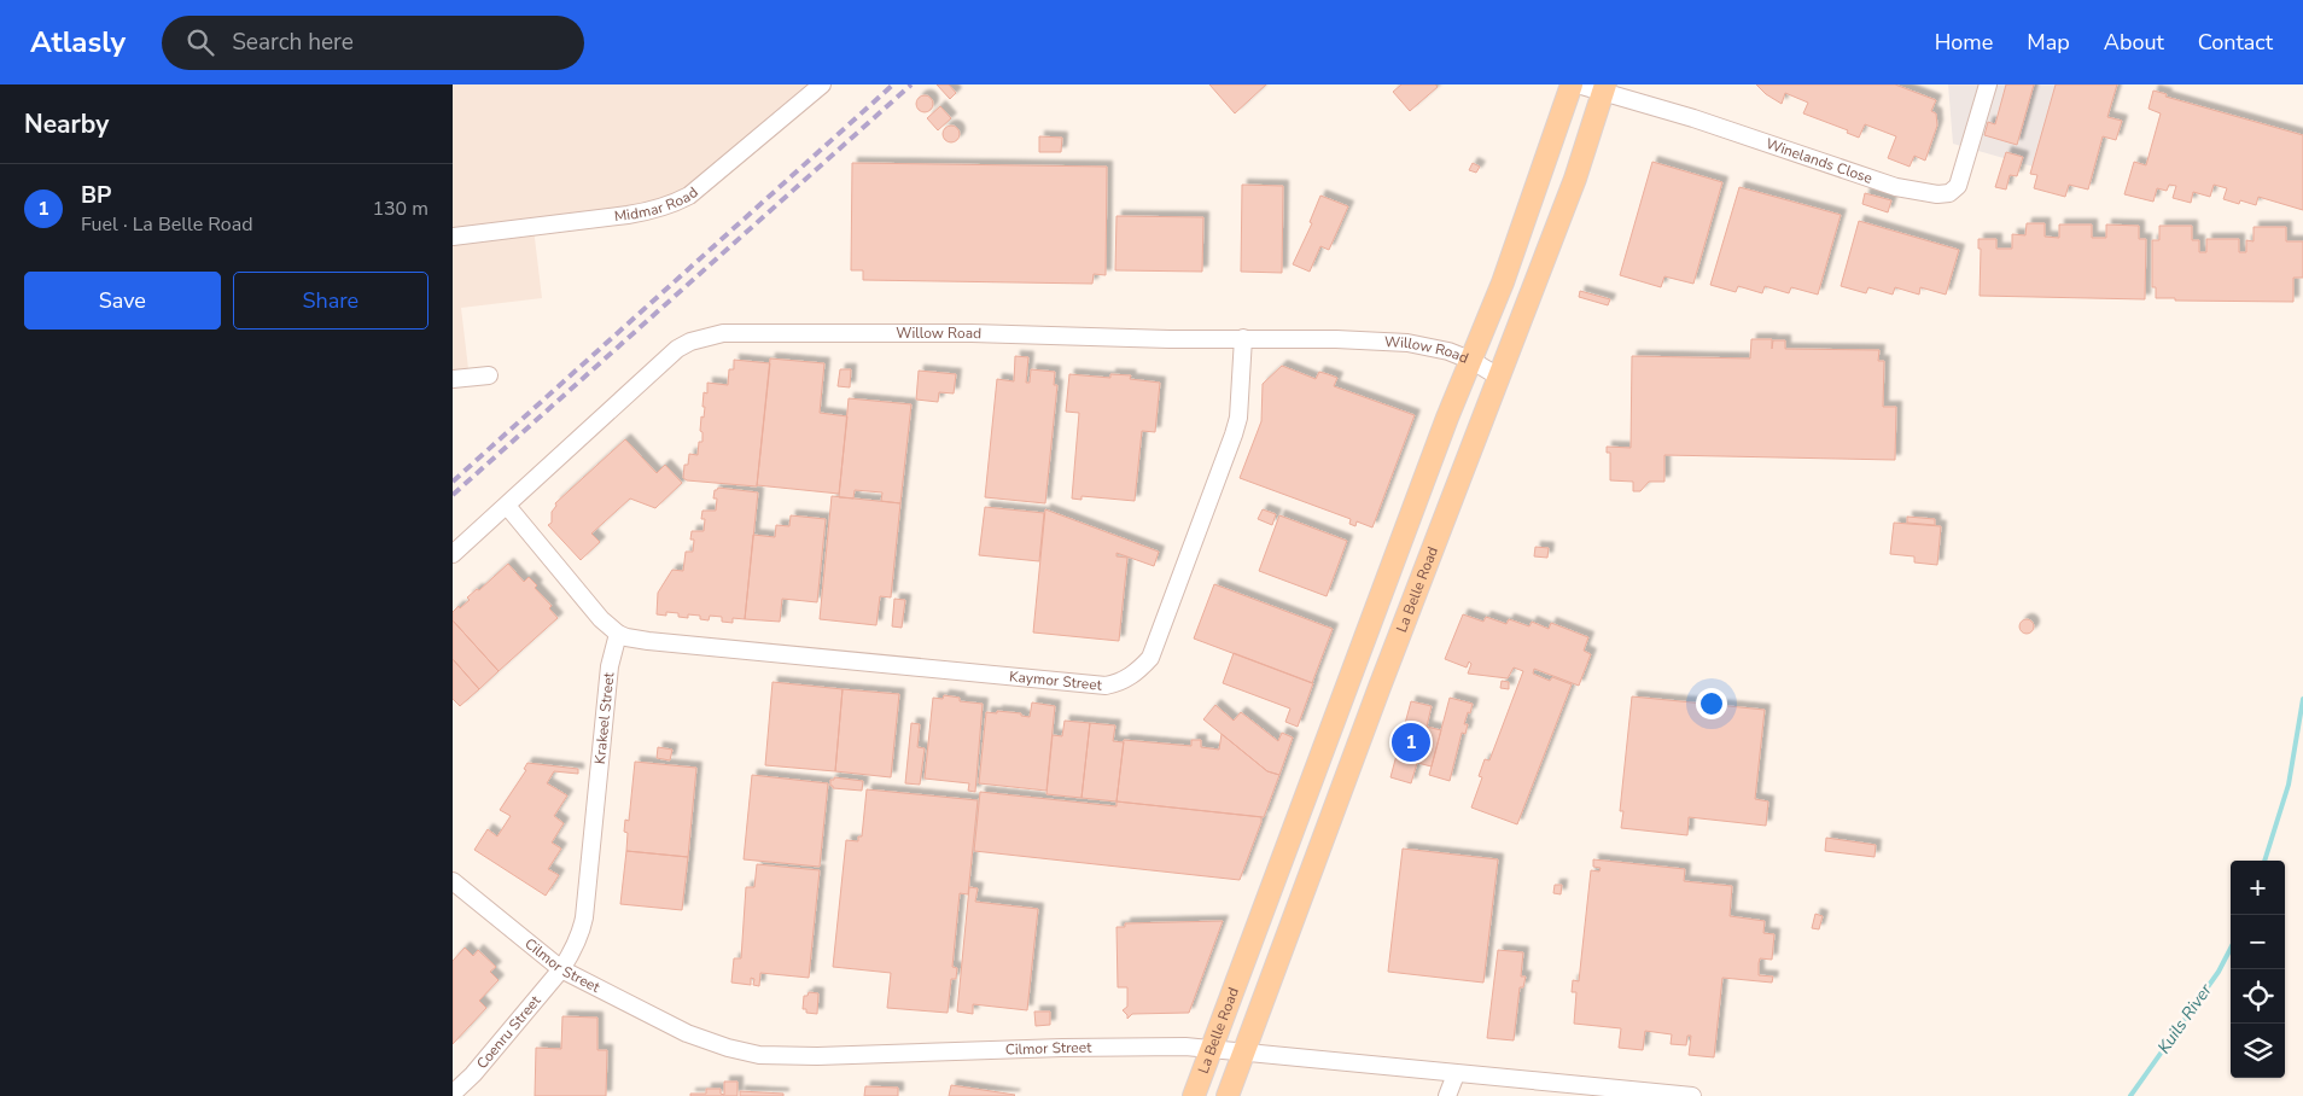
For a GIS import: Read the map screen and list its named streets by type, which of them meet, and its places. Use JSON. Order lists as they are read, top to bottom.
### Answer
{
  "streets": {
    "main road": ["La Belle Road"],
    "street": [
      "Winelands Close",
      "Midmar Road",
      "Willow Road",
      "Kaymor Street",
      "Krakeel Street",
      "Cilmor Street",
      "Coenru Street"
    ]
  },
  "crossings": [
    ["Winelands Close", "La Belle Road"],
    ["Willow Road", "La Belle Road"],
    ["Willow Road", "Kaymor Street"],
    ["La Belle Road", "Cilmor Street"],
    ["Kaymor Street", "Krakeel Street"],
    ["Krakeel Street", "Cilmor Street"],
    ["Krakeel Street", "Coenru Street"],
    ["Cilmor Street", "Coenru Street"]
  ],
  "water": ["Kuils River"],
  "page": {
    "header": "Atlasly",
    "search": "Search here",
    "nav": [
      "Home",
      "Map",
      "About",
      "Contact"
    ],
    "heading": "Nearby",
    "list": [
      {
        "mark": "1",
        "name": "BP",
        "note": "Fuel · La Belle Road",
        "value": "130 m"
      }
    ],
    "buttons": ["Save", "Share"],
    "pins": "1",
    "map_buttons": ["+", "−"]
  }
}
